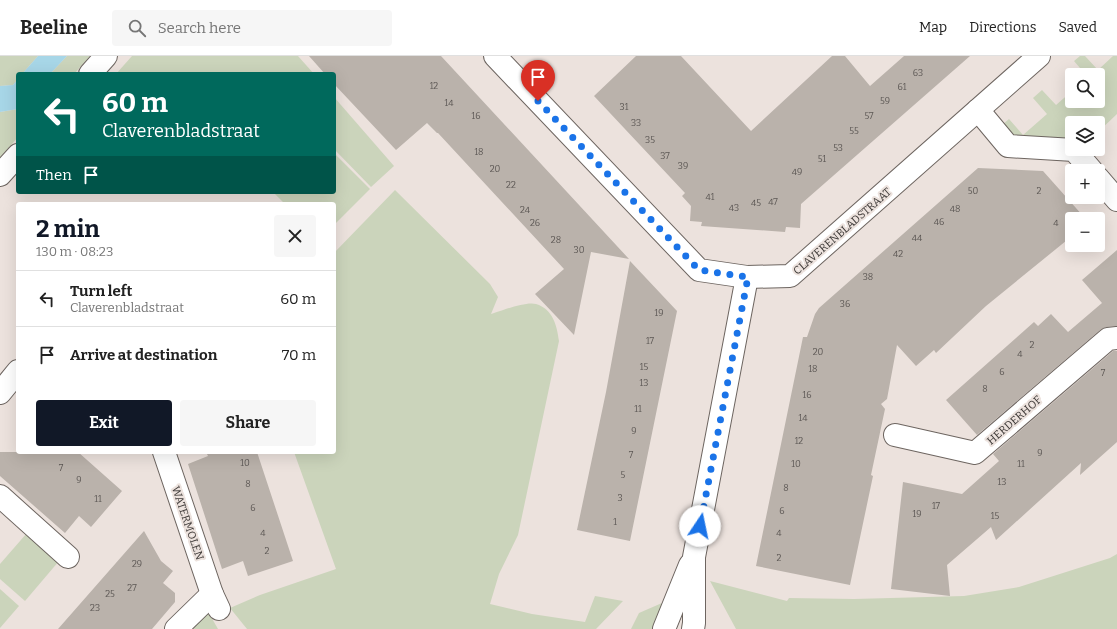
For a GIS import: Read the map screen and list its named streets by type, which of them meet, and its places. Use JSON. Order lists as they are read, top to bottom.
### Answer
{
  "streets": {
    "street": ["CLAVERENBLADSTRAAT", "HERDERHOF", "WATERMOLEN"]
  },
  "house_numbers": [
    "63",
    "12",
    "61",
    "59",
    "14",
    "31",
    "16",
    "57",
    "33",
    "55",
    "35",
    "53",
    "18",
    "37",
    "51",
    "39",
    "20",
    "49",
    "22",
    "50",
    "2",
    "41",
    "47",
    "45",
    "43",
    "48",
    "24",
    "46",
    "26",
    "4",
    "44",
    "28",
    "30",
    "42",
    "38",
    "36",
    "19",
    "17",
    "2",
    "20",
    "4",
    "15",
    "18",
    "6",
    "7",
    "13",
    "8",
    "16",
    "11",
    "14",
    "9",
    "12",
    "9",
    "7",
    "10",
    "10",
    "11",
    "7",
    "5",
    "9",
    "13",
    "8",
    "8",
    "3",
    "11",
    "17",
    "6",
    "6",
    "19",
    "15",
    "1",
    "4",
    "4",
    "2",
    "2",
    "29",
    "27",
    "25",
    "23"
  ],
  "page": {
    "header": "Beeline",
    "search": "Search here",
    "nav": ["Map", "Directions", "Saved"],
    "map_buttons": ["+", "−"],
    "turn": ["60 m", "Claverenbladstraat"],
    "then": "Then",
    "heading": ["2 min", "130 m · 08:23"],
    "list": [
      {
        "name": "Turn left",
        "note": "Claverenbladstraat",
        "value": "60 m"
      },
      {
        "name": "Arrive at destination",
        "value": "70 m"
      }
    ],
    "buttons": ["Exit", "Share"]
  }
}
